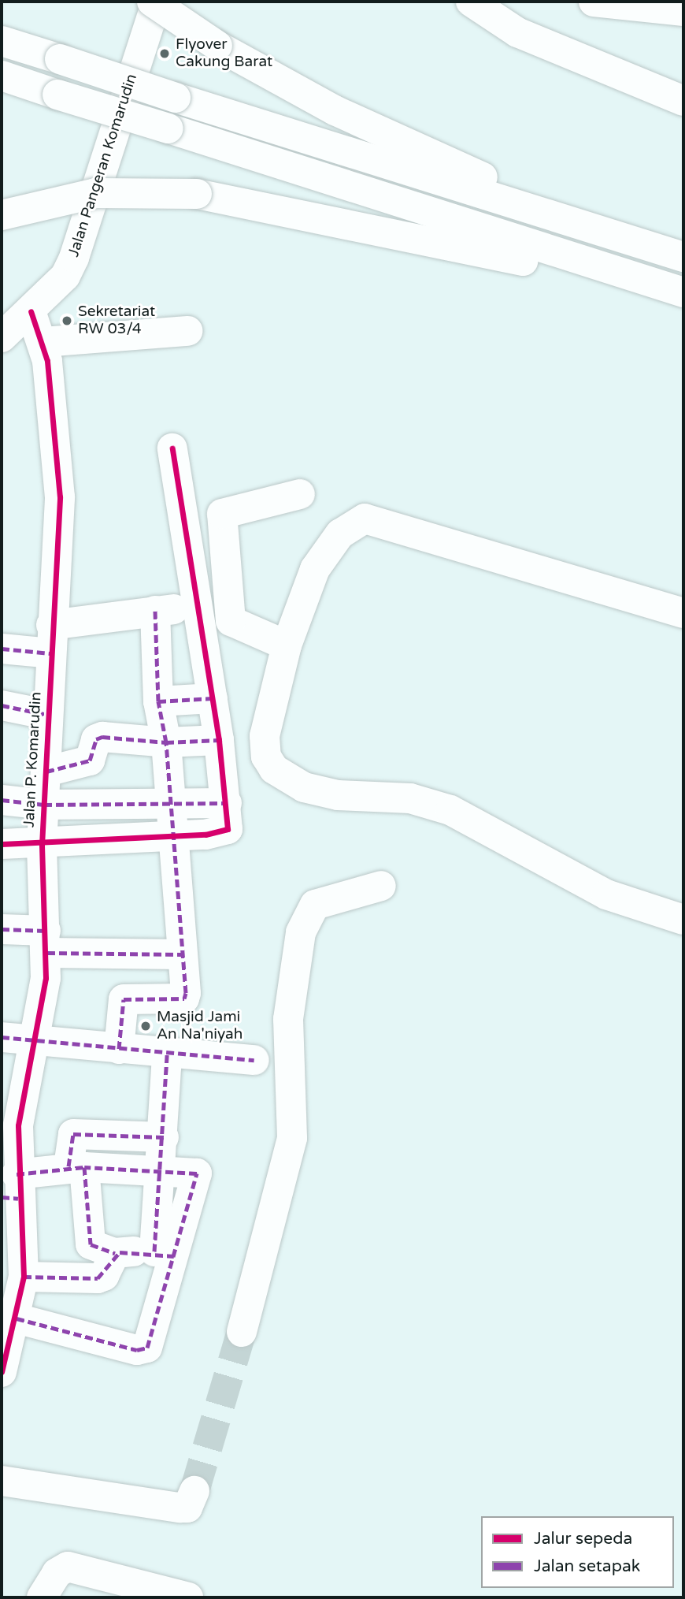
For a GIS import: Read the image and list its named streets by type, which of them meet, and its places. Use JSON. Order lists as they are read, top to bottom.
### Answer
{
  "streets": {
    "main road": ["Jalan Pangeran Komarudin", "Jalan P. Komarudin"]
  },
  "crossings": [
    ["Jalan Pangeran Komarudin", "Jalan P. Komarudin"]
  ],
  "places": ["Flyover Cakung Barat", "Sekretariat RW 03/4", "Masjid Jami An Na'niyah"],
  "legend": ["Jalur sepeda", "Jalan setapak"]
}
